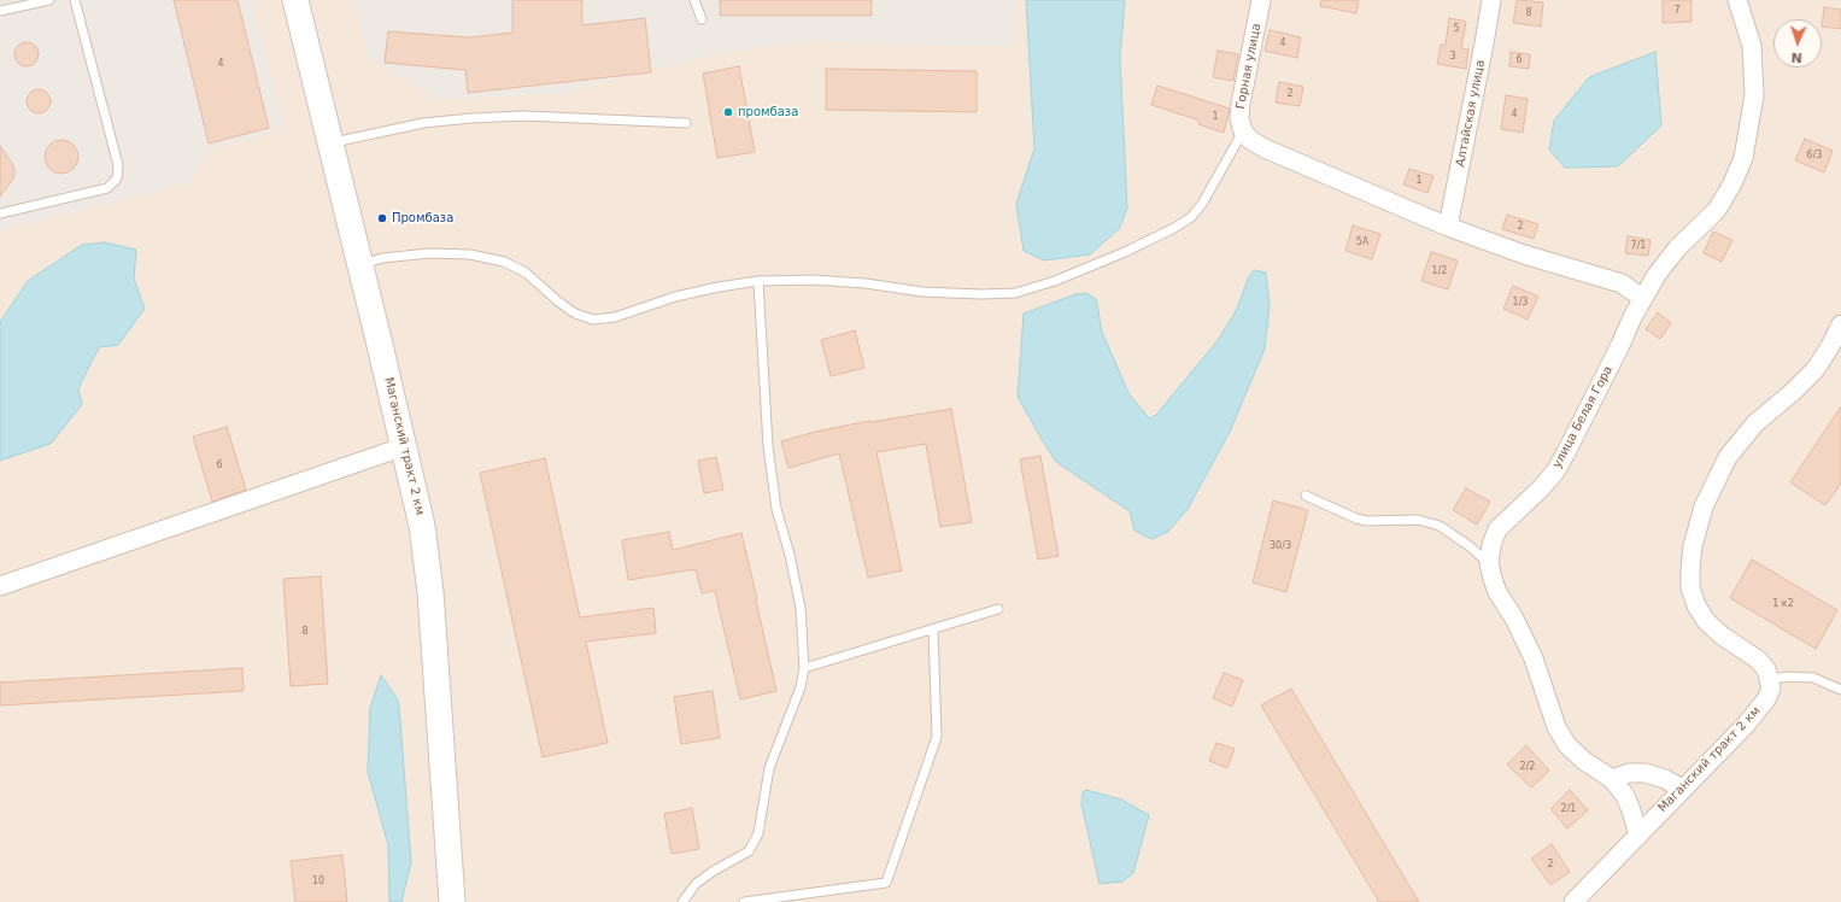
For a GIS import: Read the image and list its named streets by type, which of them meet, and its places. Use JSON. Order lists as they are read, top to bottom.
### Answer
{
  "streets": {
    "main road": ["Маганский тракт 2 км"],
    "street": ["Горная улица", "Алтайская улица", "улица Белая Гора"]
  },
  "crossings": [
    ["улица Белая Гора", "Маганский тракт 2 км"]
  ],
  "places": ["промбаза", "Промбаза"],
  "house_numbers": [
    "7",
    "8",
    "5",
    "4",
    "3",
    "6",
    "4",
    "2",
    "4",
    "1",
    "6/3",
    "1",
    "2",
    "5А",
    "7/1",
    "1/2",
    "1/3",
    "6",
    "30/3",
    "1 к2",
    "8",
    "2/2",
    "2/1",
    "2",
    "10"
  ],
  "north": "bottom"
}
